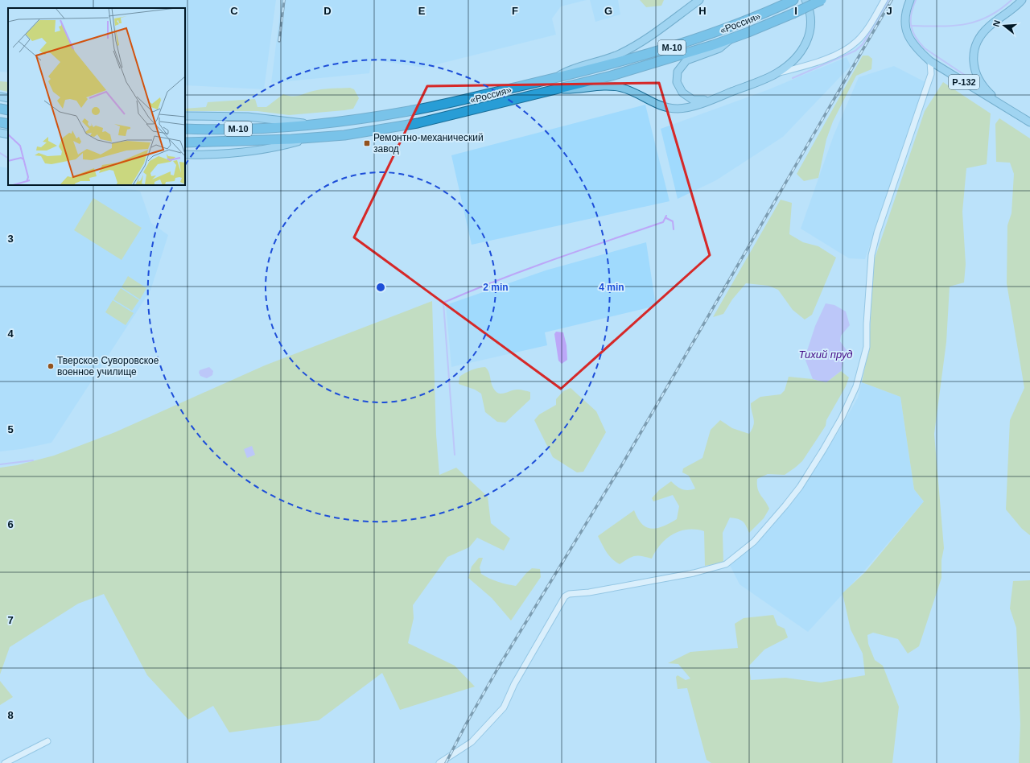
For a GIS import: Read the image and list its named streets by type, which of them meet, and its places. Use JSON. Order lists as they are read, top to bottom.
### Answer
{
  "streets": {
    "highway": ["«Россия»", "М-10"],
    "main road": ["Р-132"]
  },
  "water": ["Тихий пруд"],
  "places": {
    "transit": ["Ремонтно-механический завод"],
    "other": ["Тверское Суворовское военное училище"]
  },
  "north": "left",
  "grid": {
    "columns": [
      "C",
      "D",
      "E",
      "F",
      "G",
      "H",
      "I",
      "J"
    ],
    "rows": [
      "3",
      "4",
      "5",
      "6",
      "7",
      "8"
    ]
  },
  "rings": ["2 min", "4 min"]
}
